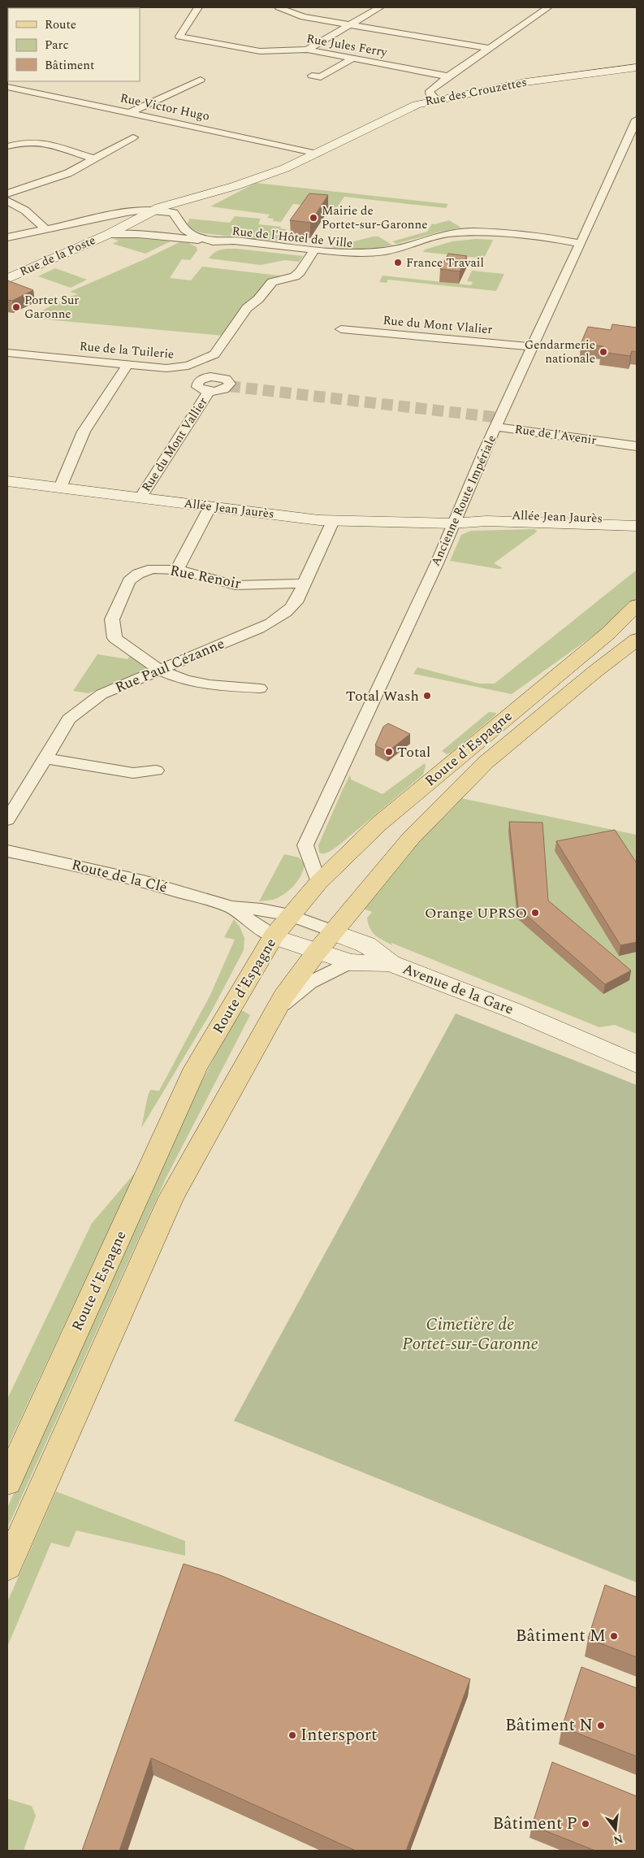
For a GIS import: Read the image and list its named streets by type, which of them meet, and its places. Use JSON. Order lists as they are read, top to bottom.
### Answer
{
  "streets": {
    "main road": ["Route d'Espagne"],
    "street": [
      "Rue Jules Ferry",
      "Rue des Crouzettes",
      "Rue Victor Hugo",
      "Rue de l'Hôtel de Ville",
      "Rue de la Poste",
      "Rue du Mont Vlalier",
      "Rue de la Tuilerie",
      "Rue de l'Avenir",
      "Rue du Mont Vallier",
      "Ancienne Route Impériale",
      "Allée Jean Jaurès",
      "Rue Renoir",
      "Rue Paul Cézanne",
      "Route de la Clé",
      "Avenue de la Gare"
    ]
  },
  "crossings": [
    ["Rue des Crouzettes", "Rue Victor Hugo"],
    ["Rue des Crouzettes", "Rue de l'Hôtel de Ville"],
    ["Rue des Crouzettes", "Rue de la Poste"],
    ["Rue de l'Hôtel de Ville", "Rue de la Poste"],
    ["Rue de l'Hôtel de Ville", "Rue de la Tuilerie"],
    ["Rue de l'Hôtel de Ville", "Ancienne Route Impériale"],
    ["Rue du Mont Vlalier", "Ancienne Route Impériale"],
    ["Rue de l'Avenir", "Ancienne Route Impériale"],
    ["Rue du Mont Vallier", "Allée Jean Jaurès"],
    ["Ancienne Route Impériale", "Allée Jean Jaurès"],
    ["Ancienne Route Impériale", "Route d'Espagne"],
    ["Allée Jean Jaurès", "Rue Paul Cézanne"],
    ["Rue Renoir", "Rue Paul Cézanne"],
    ["Route d'Espagne", "Route de la Clé"],
    ["Route d'Espagne", "Avenue de la Gare"],
    ["Route de la Clé", "Avenue de la Gare"]
  ],
  "parks": ["Cimetière de Portet-sur-Garonne"],
  "places": [
    "Mairie de Portet-sur-Garonne",
    "France Travail",
    "Portet Sur Garonne",
    "Gendarmerie nationale",
    "Total Wash",
    "Total",
    "Orange UPRSO",
    "Bâtiment M",
    "Bâtiment N",
    "Intersport",
    "Bâtiment P"
  ],
  "legend": ["Route", "Parc", "Bâtiment"],
  "north": "bottom"
}
